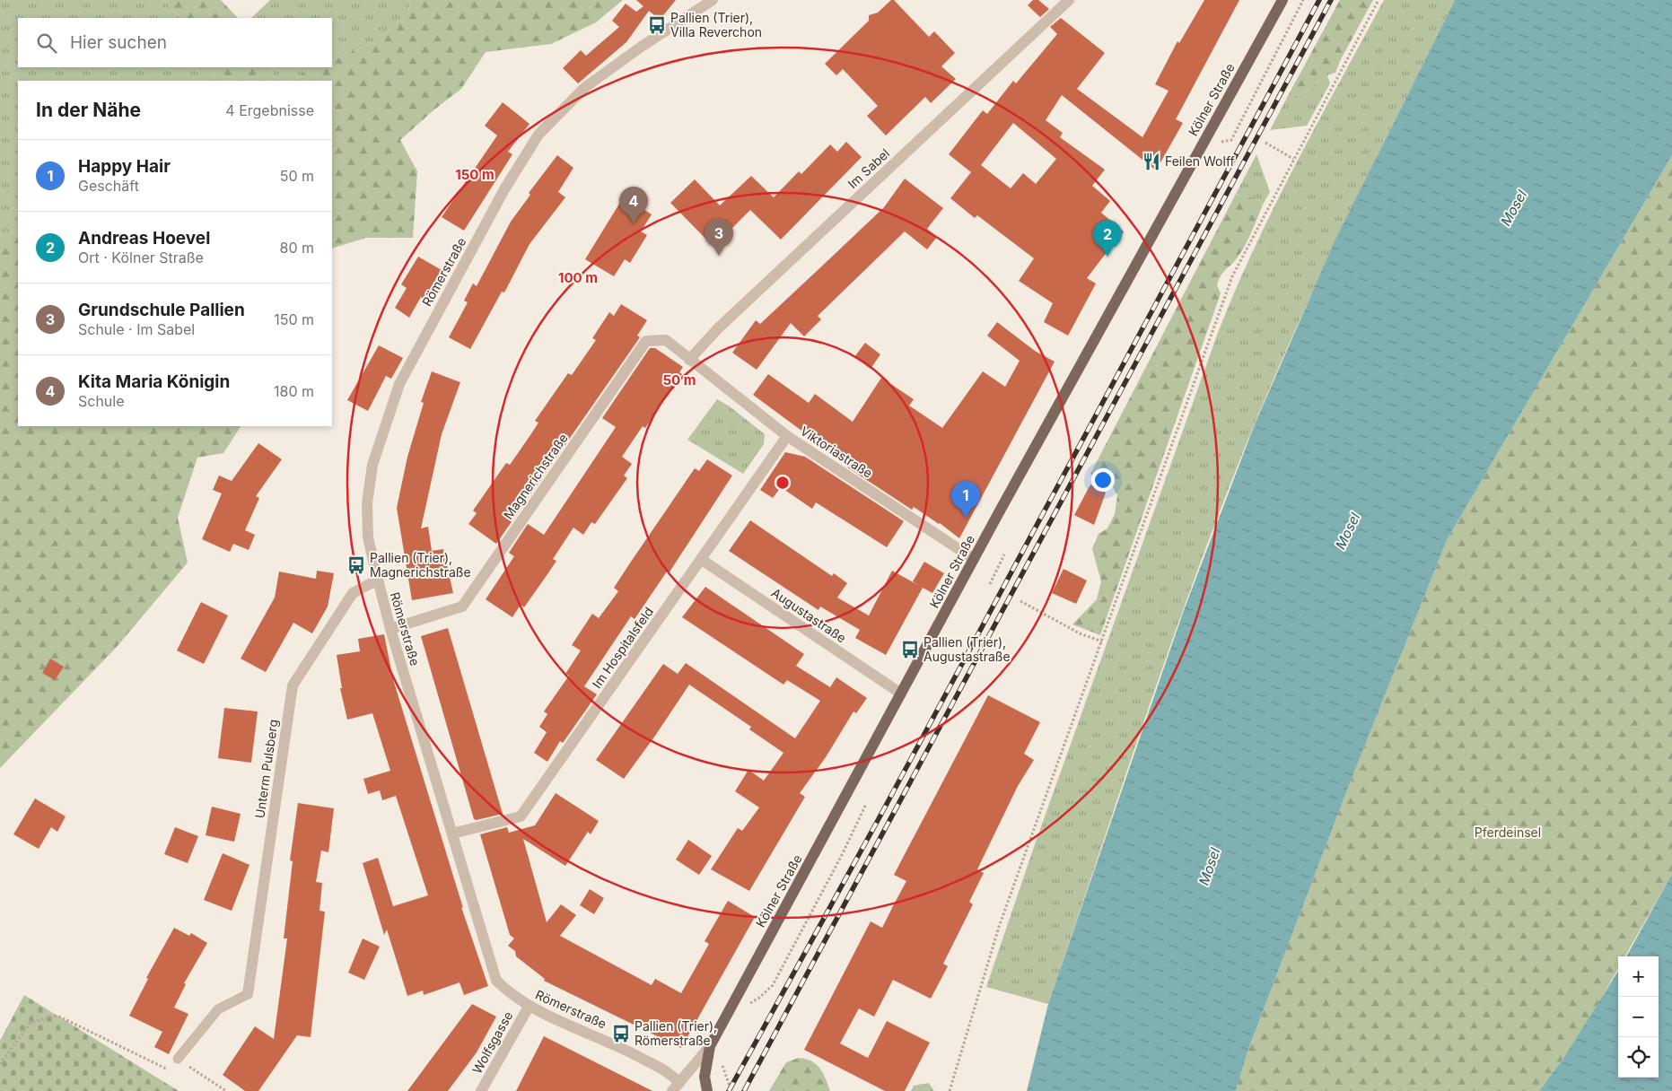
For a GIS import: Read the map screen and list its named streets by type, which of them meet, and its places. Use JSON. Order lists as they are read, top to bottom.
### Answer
{
  "streets": {
    "main road": ["Kölner Straße"],
    "street": [
      "Im Sabel",
      "Römerstraße",
      "Viktoriastraße",
      "Magnerichstraße",
      "Augustastraße",
      "Im Hospitalsfeld",
      "Unterm Pulsberg",
      "Wolfsgasse"
    ]
  },
  "crossings": [
    ["Kölner Straße", "Viktoriastraße"],
    ["Kölner Straße", "Augustastraße"],
    ["Im Sabel", "Viktoriastraße"],
    ["Im Sabel", "Magnerichstraße"],
    ["Römerstraße", "Magnerichstraße"],
    ["Römerstraße", "Im Hospitalsfeld"],
    ["Römerstraße", "Unterm Pulsberg"],
    ["Römerstraße", "Wolfsgasse"],
    ["Viktoriastraße", "Magnerichstraße"],
    ["Viktoriastraße", "Im Hospitalsfeld"],
    ["Augustastraße", "Im Hospitalsfeld"]
  ],
  "water": ["Mosel"],
  "parks": ["Pferdeinsel"],
  "places": {
    "bus stop": [
      "Pallien (Trier), Villa Reverchon",
      "Pallien (Trier), Magnerichstraße",
      "Pallien (Trier), Augustastraße",
      "Pallien (Trier), Römerstraße"
    ],
    "restaurant": ["Feilen Wolff"]
  },
  "page": {
    "search": "Hier suchen",
    "heading": ["In der Nähe", "4 Ergebnisse"],
    "list": [
      {
        "mark": "1",
        "name": "Happy Hair",
        "note": "Geschäft",
        "value": "50 m"
      },
      {
        "mark": "2",
        "name": "Andreas Hoevel",
        "note": "Ort · Kölner Straße",
        "value": "80 m"
      },
      {
        "mark": "3",
        "name": "Grundschule Pallien",
        "note": "Schule · Im Sabel",
        "value": "150 m"
      },
      {
        "mark": "4",
        "name": "Kita Maria Königin",
        "note": "Schule",
        "value": "180 m"
      }
    ],
    "pins": [
      "4",
      "3",
      "2",
      "1"
    ],
    "map_buttons": ["+", "−"]
  },
  "rings": ["150 m", "100 m", "50 m"]
}
